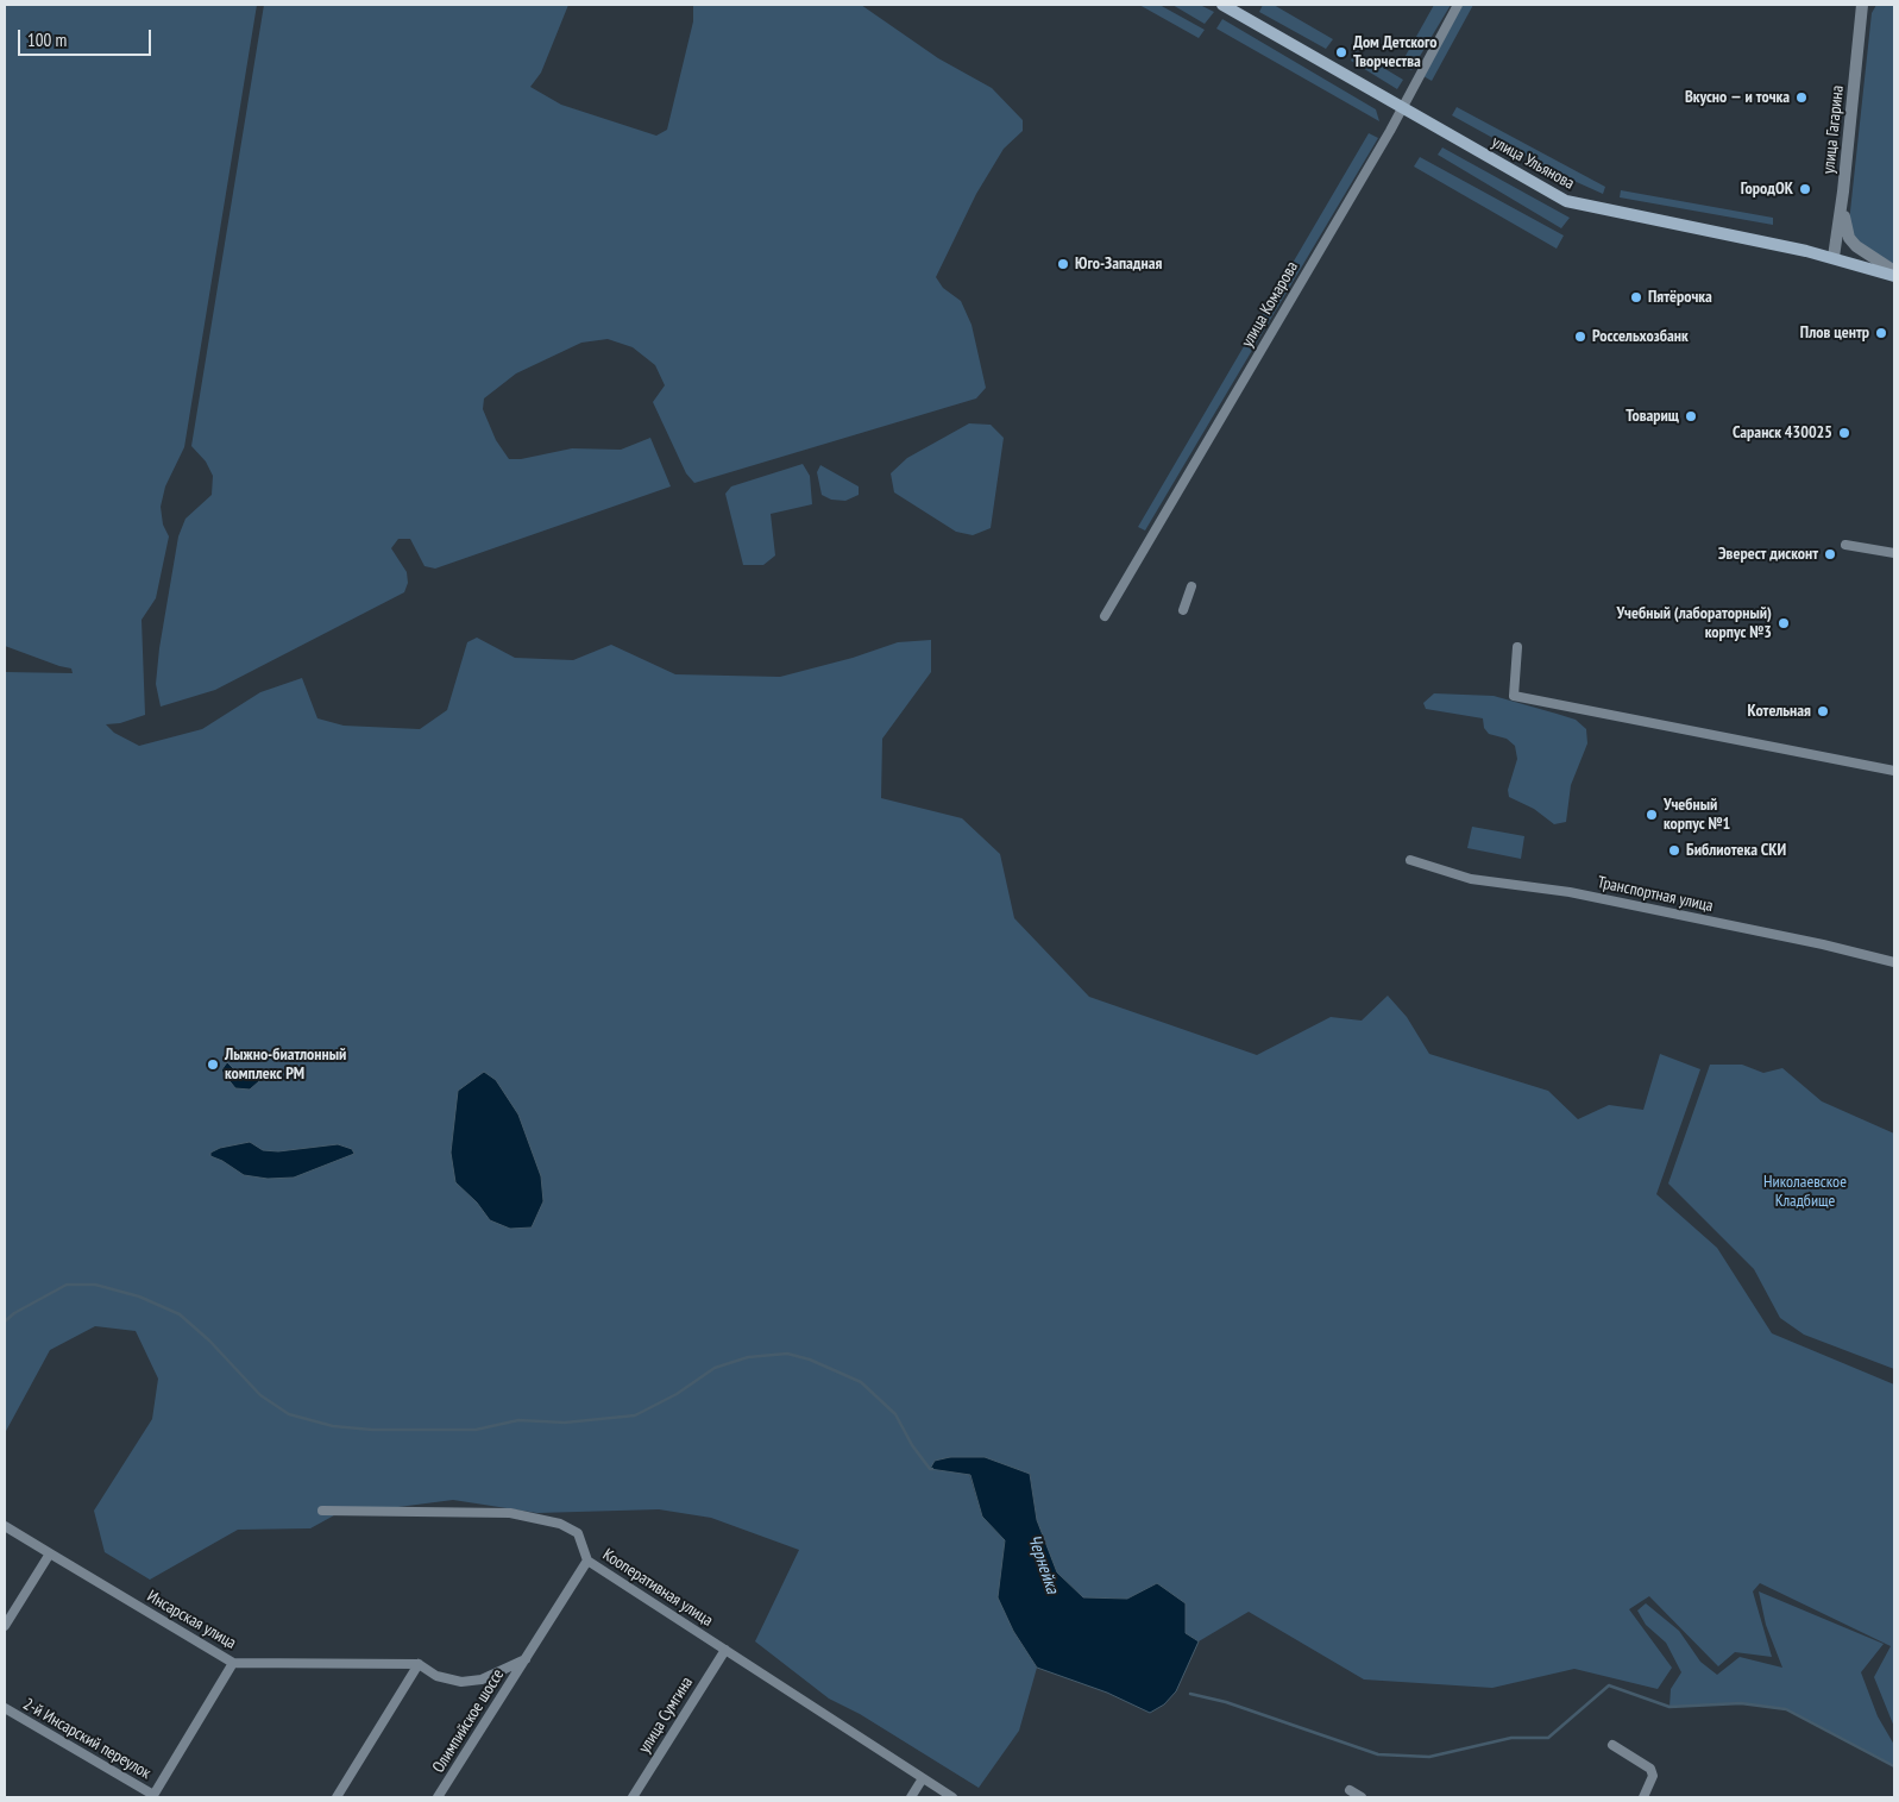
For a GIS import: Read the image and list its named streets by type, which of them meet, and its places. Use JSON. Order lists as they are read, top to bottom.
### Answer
{
  "streets": {
    "main road": ["улица Ульянова"],
    "street": [
      "улица Гагарина",
      "улица Комарова",
      "Транспортная улица",
      "Кооперативная улица",
      "Инсарская улица",
      "улица Сумгина",
      "Олимпийское шоссе",
      "2-й Инсарский переулок"
    ]
  },
  "crossings": [
    ["улица Гагарина", "улица Ульянова"],
    ["улица Ульянова", "улица Комарова"],
    ["Кооперативная улица", "улица Сумгина"],
    ["Кооперативная улица", "Олимпийское шоссе"]
  ],
  "water": ["Чернейка"],
  "parks": ["Николаевское Кладбище"],
  "places": [
    "Дом Детского Творчества",
    "Вкусно — и точка",
    "ГородОК",
    "Юго-Западная",
    "Пятёрочка",
    "Плов центр",
    "Россельхозбанк",
    "Товарищ",
    "Саранск 430025",
    "Эверест дисконт",
    "Учебный (лабораторный) корпус №3",
    "Котельная",
    "Учебный корпус №1",
    "Библиотека СКИ",
    "Лыжно-биатлонный комплекс РМ"
  ],
  "scale_bar": "100 m"
}
